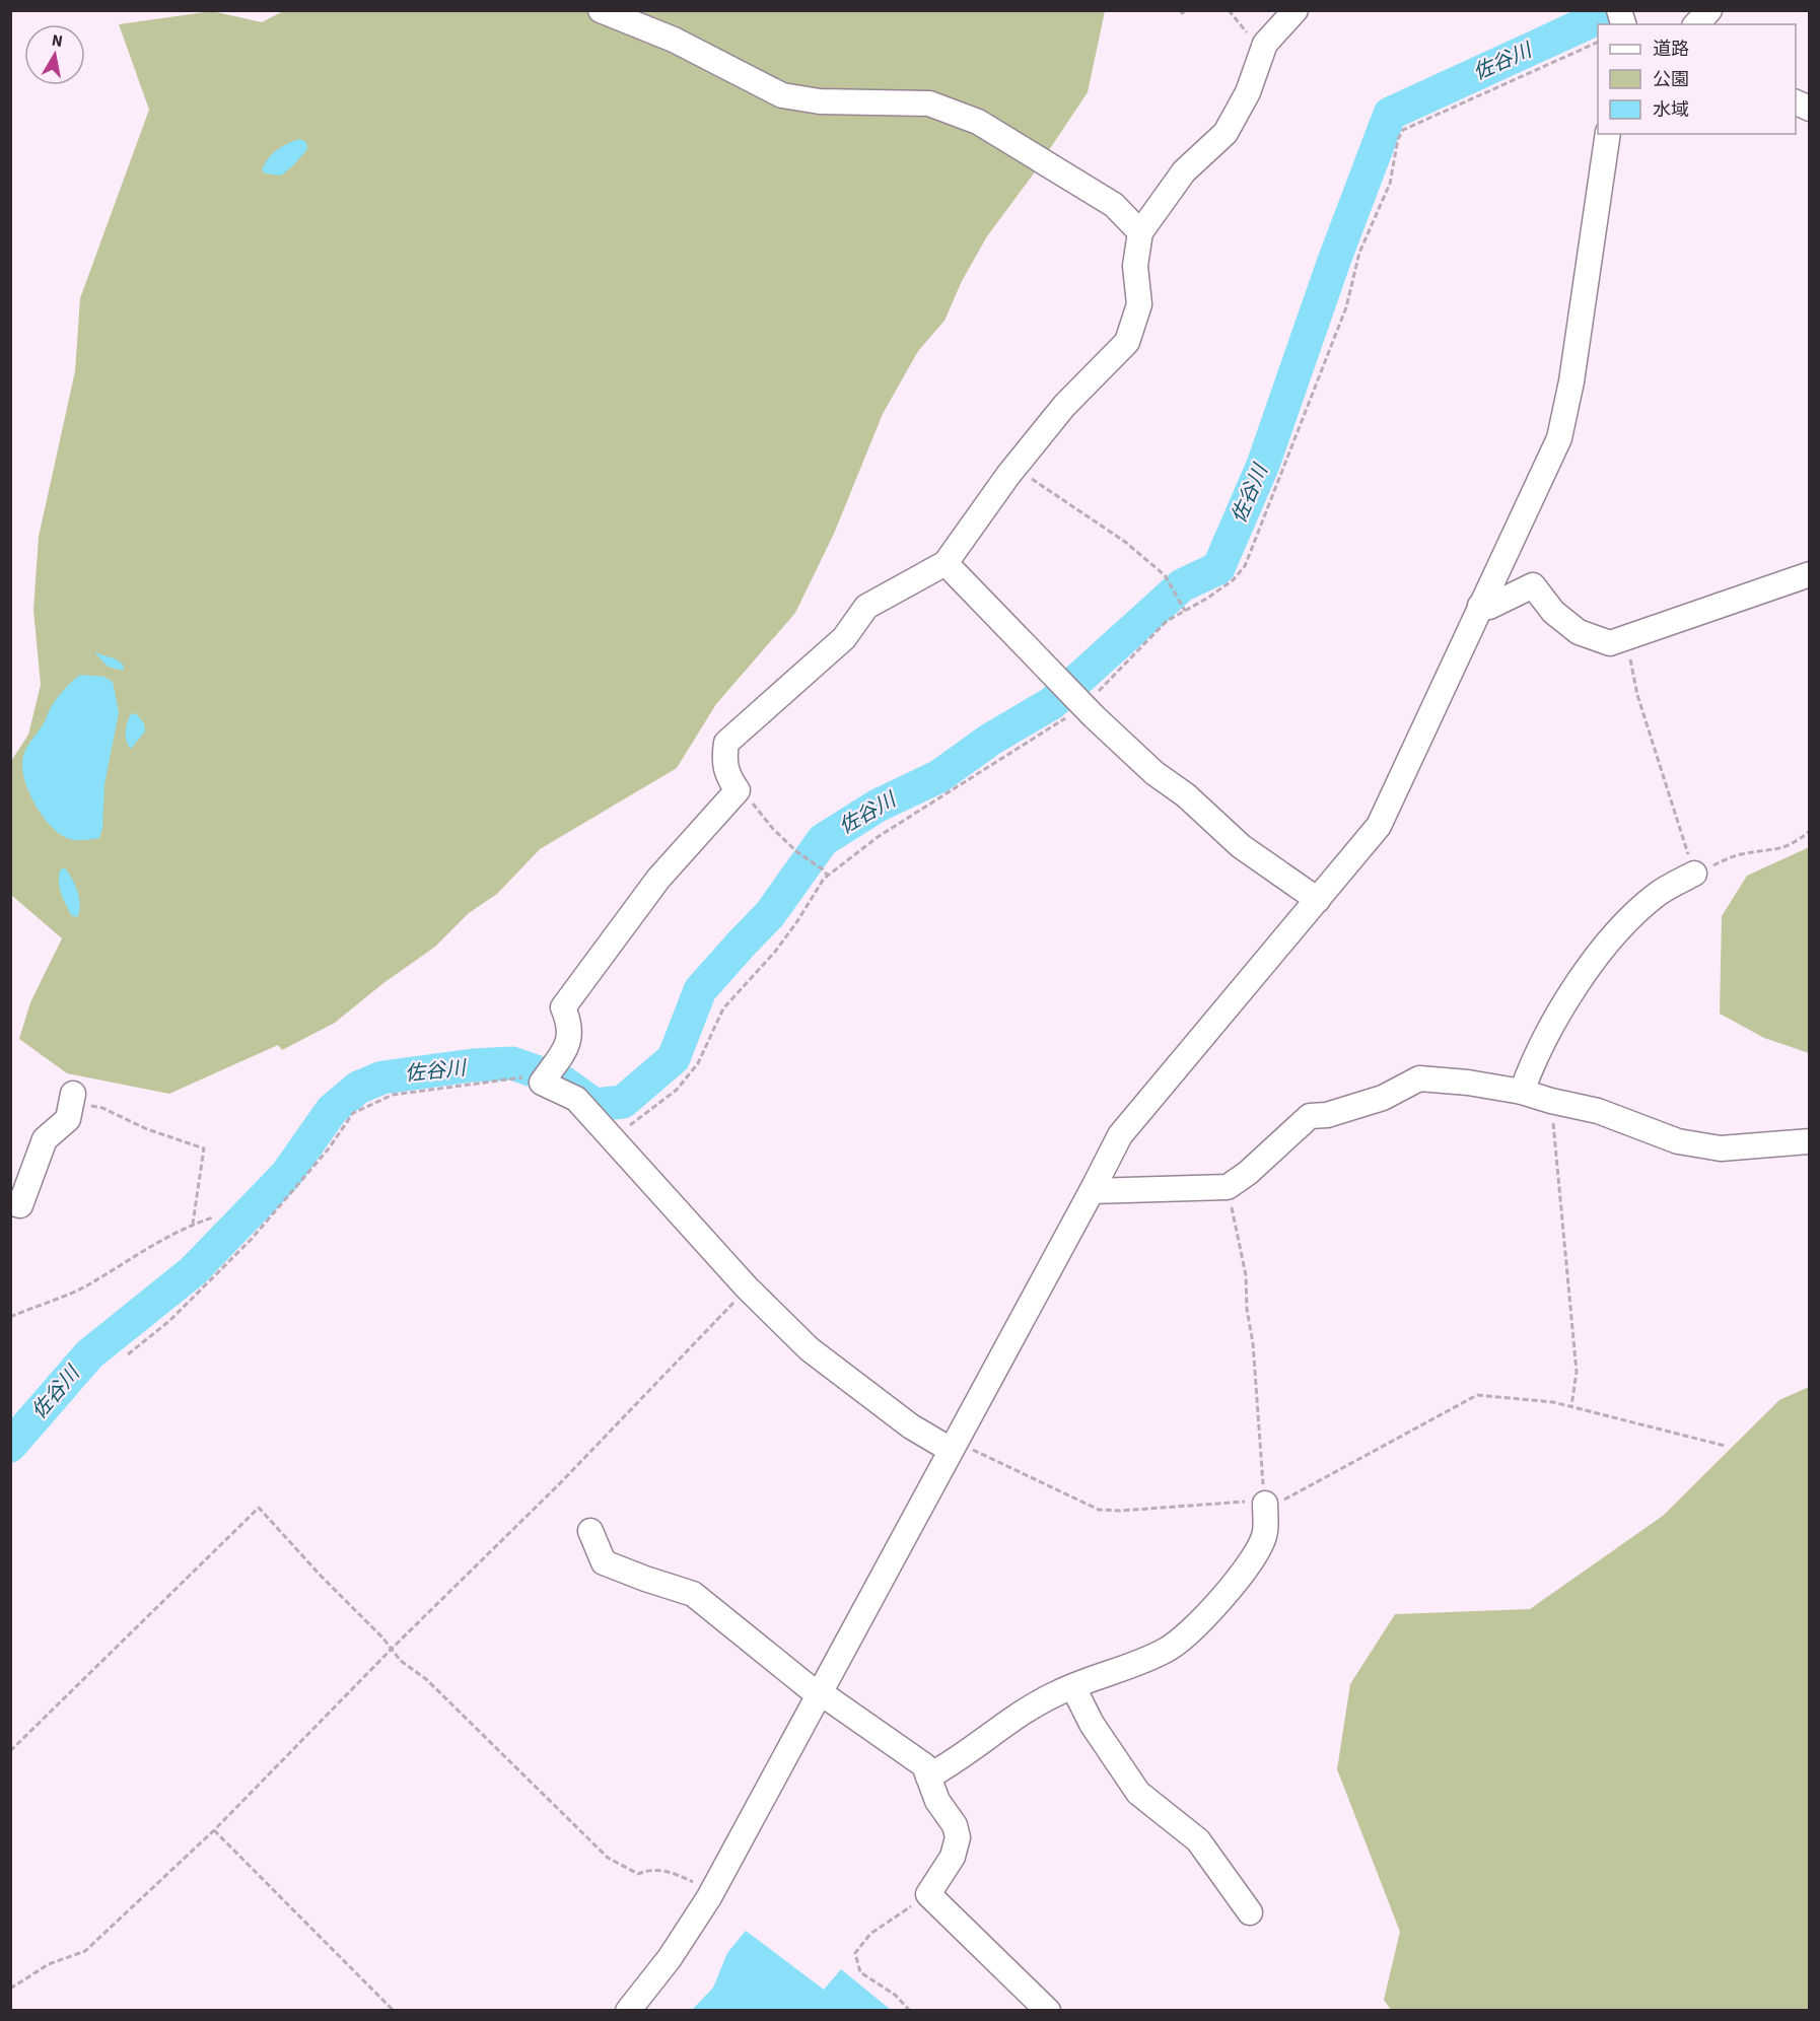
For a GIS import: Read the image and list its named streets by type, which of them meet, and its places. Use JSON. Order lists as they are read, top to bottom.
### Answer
{
  "water": ["佐谷川"],
  "legend": ["道路", "公園", "水域"],
  "north": "top"
}
